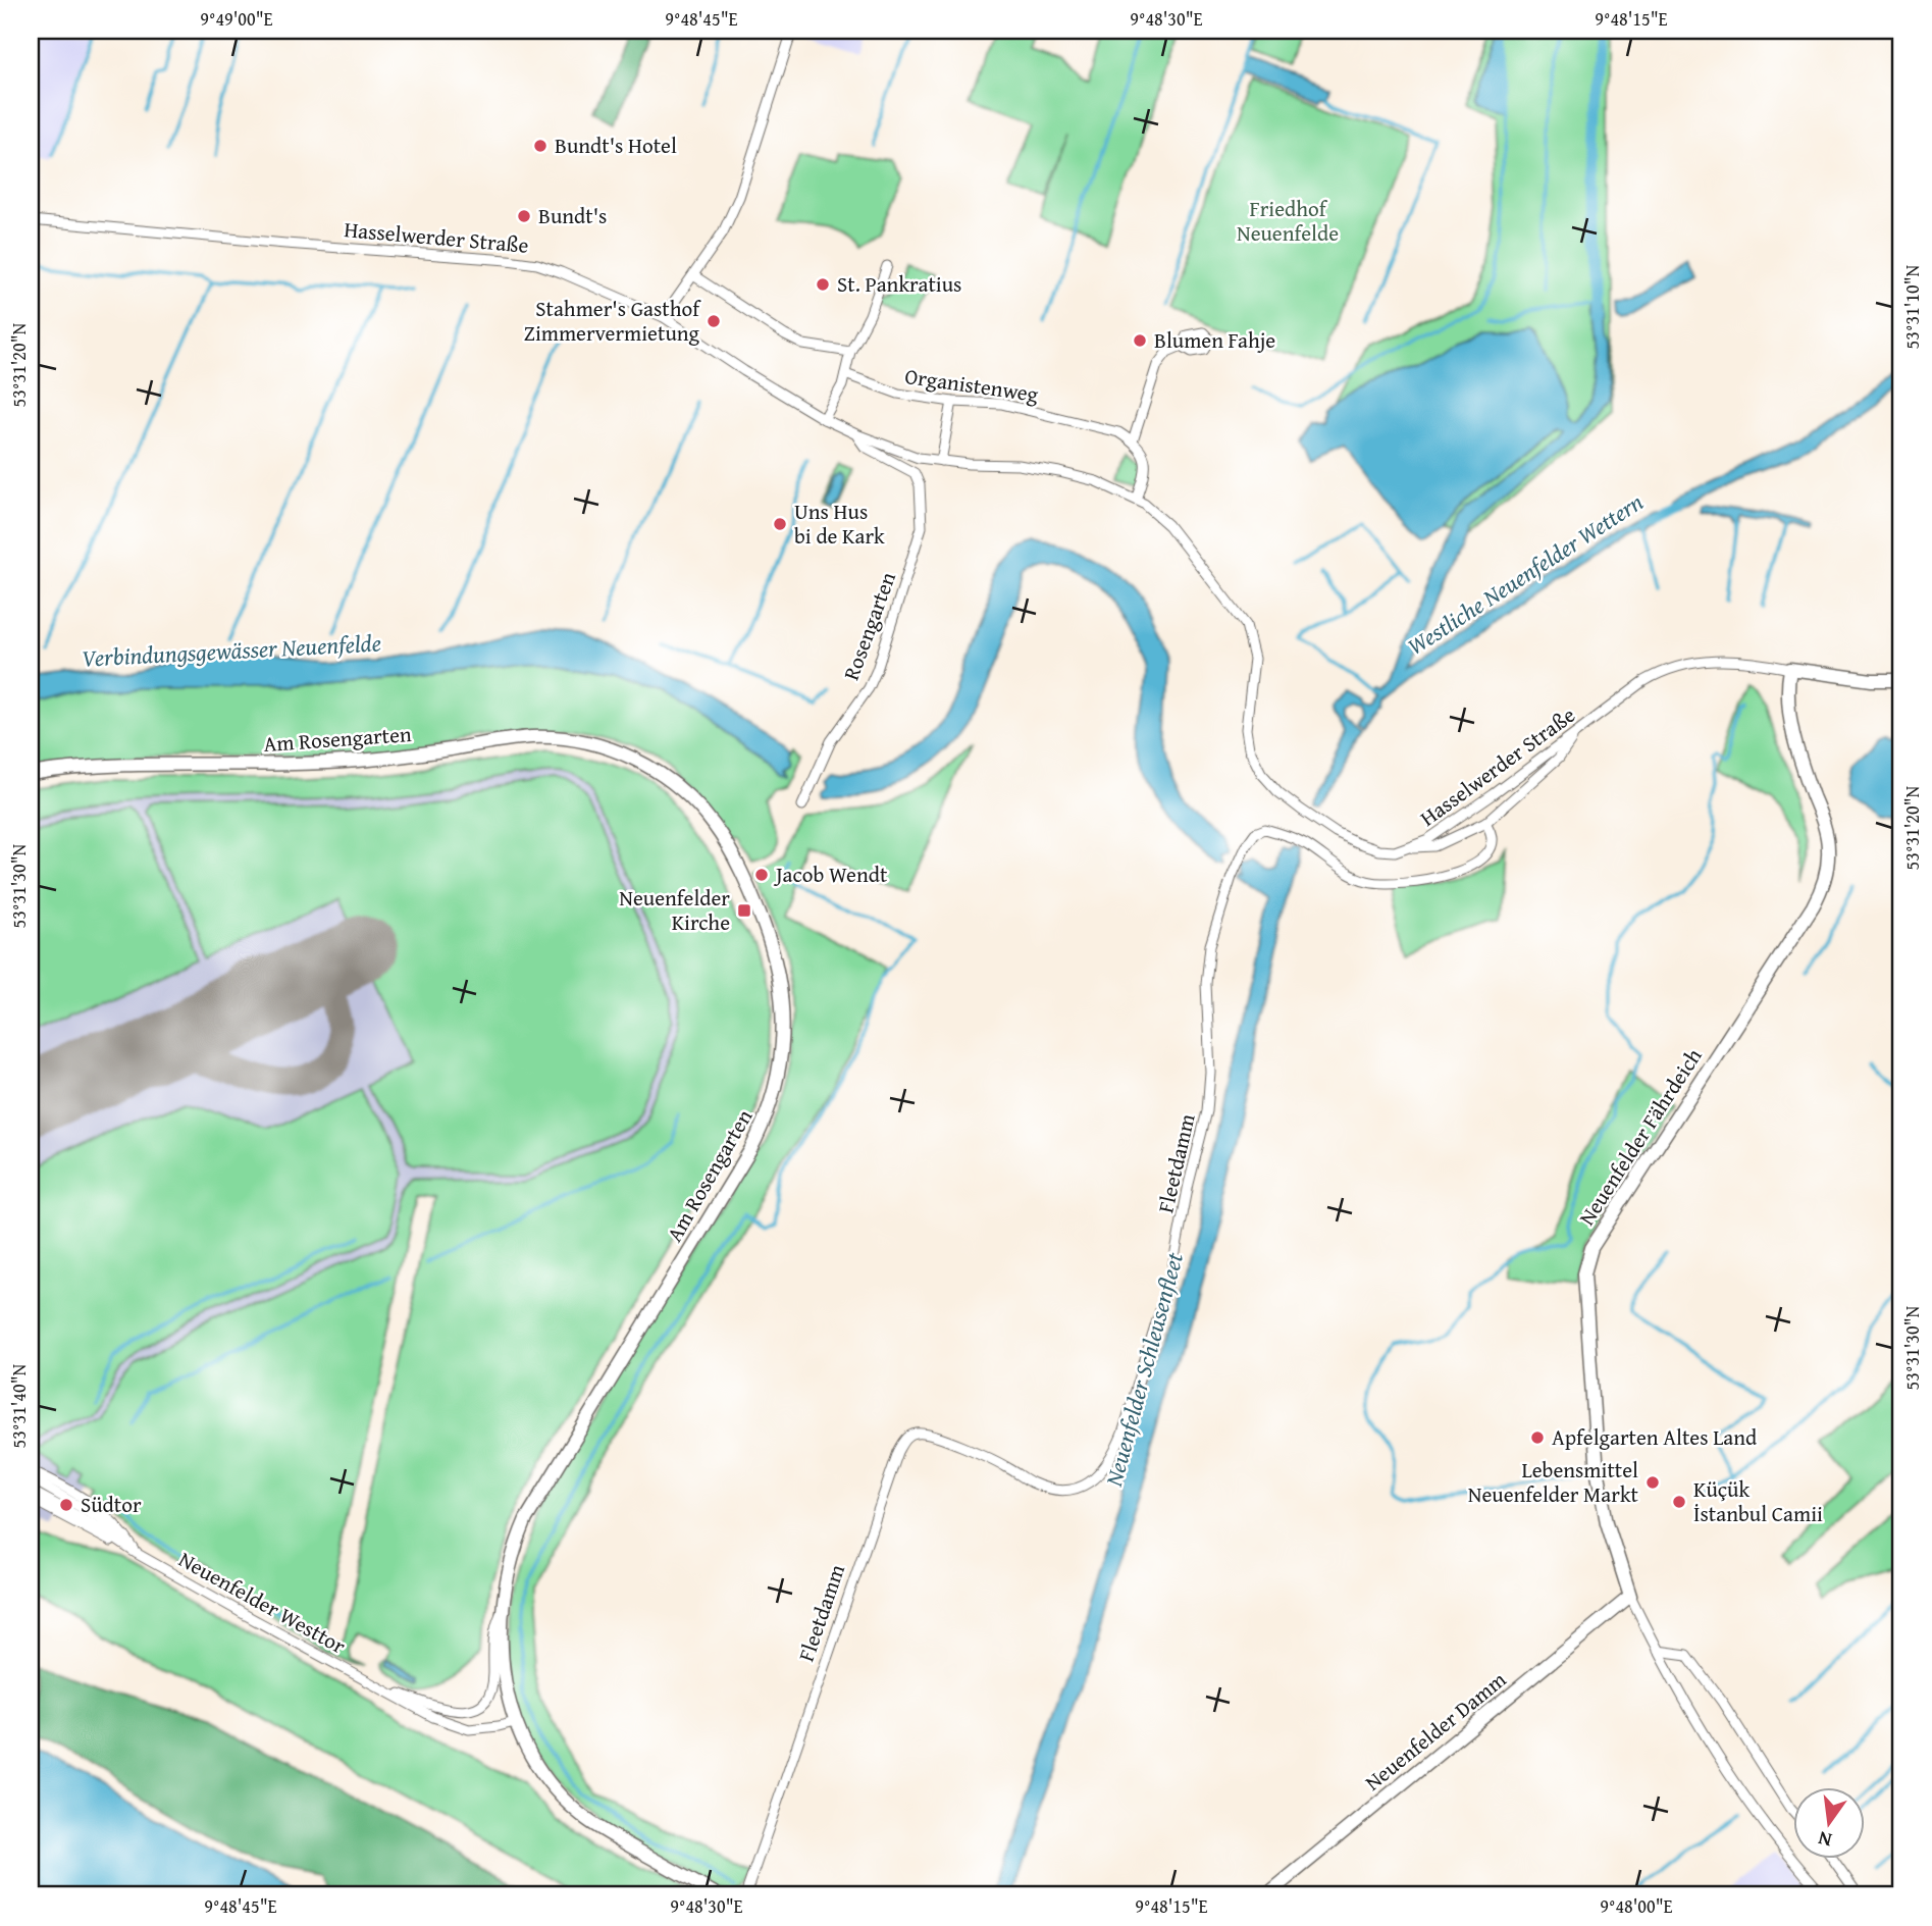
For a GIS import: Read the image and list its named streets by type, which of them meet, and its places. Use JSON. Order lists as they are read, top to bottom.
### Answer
{
  "streets": {
    "main road": ["Am Rosengarten", "Neuenfelder Fährdeich", "Neuenfelder Damm"],
    "street": [
      "Hasselwerder Straße",
      "Organistenweg",
      "Rosengarten",
      "Fleetdamm",
      "Neuenfelder Westtor"
    ]
  },
  "crossings": [
    ["Hasselwerder Straße", "Rosengarten"],
    ["Hasselwerder Straße", "Neuenfelder Fährdeich"],
    ["Am Rosengarten", "Neuenfelder Westtor"],
    ["Neuenfelder Fährdeich", "Neuenfelder Damm"]
  ],
  "water": ["Westliche Neuenfelder Wettern", "Verbindungsgewässer Neuenfelde", "Neuenfelder Schleusenfleet"],
  "parks": ["Friedhof Neuenfelde"],
  "places": {
    "other": [
      "Bundt's Hotel",
      "Bundt's",
      "St. Pankratius",
      "Stahmer's Gasthof Zimmervermietung",
      "Blumen Fahje",
      "Uns Hus bi de Kark",
      "Jacob Wendt",
      "Apfelgarten Altes Land",
      "Lebensmittel Neuenfelder Markt",
      "Küçük İstanbul Camii",
      "Südtor"
    ],
    "transit": ["Neuenfelder Kirche"]
  },
  "north": "bottom",
  "coordinates": [
    "9°49'00\"E",
    "9°48'45\"E",
    "9°48'30\"E",
    "9°48'15\"E",
    "53°31'10\"N",
    "53°31'20\"N",
    "53°31'30\"N",
    "53°31'40\"N",
    "9°48'00\"E"
  ]
}
